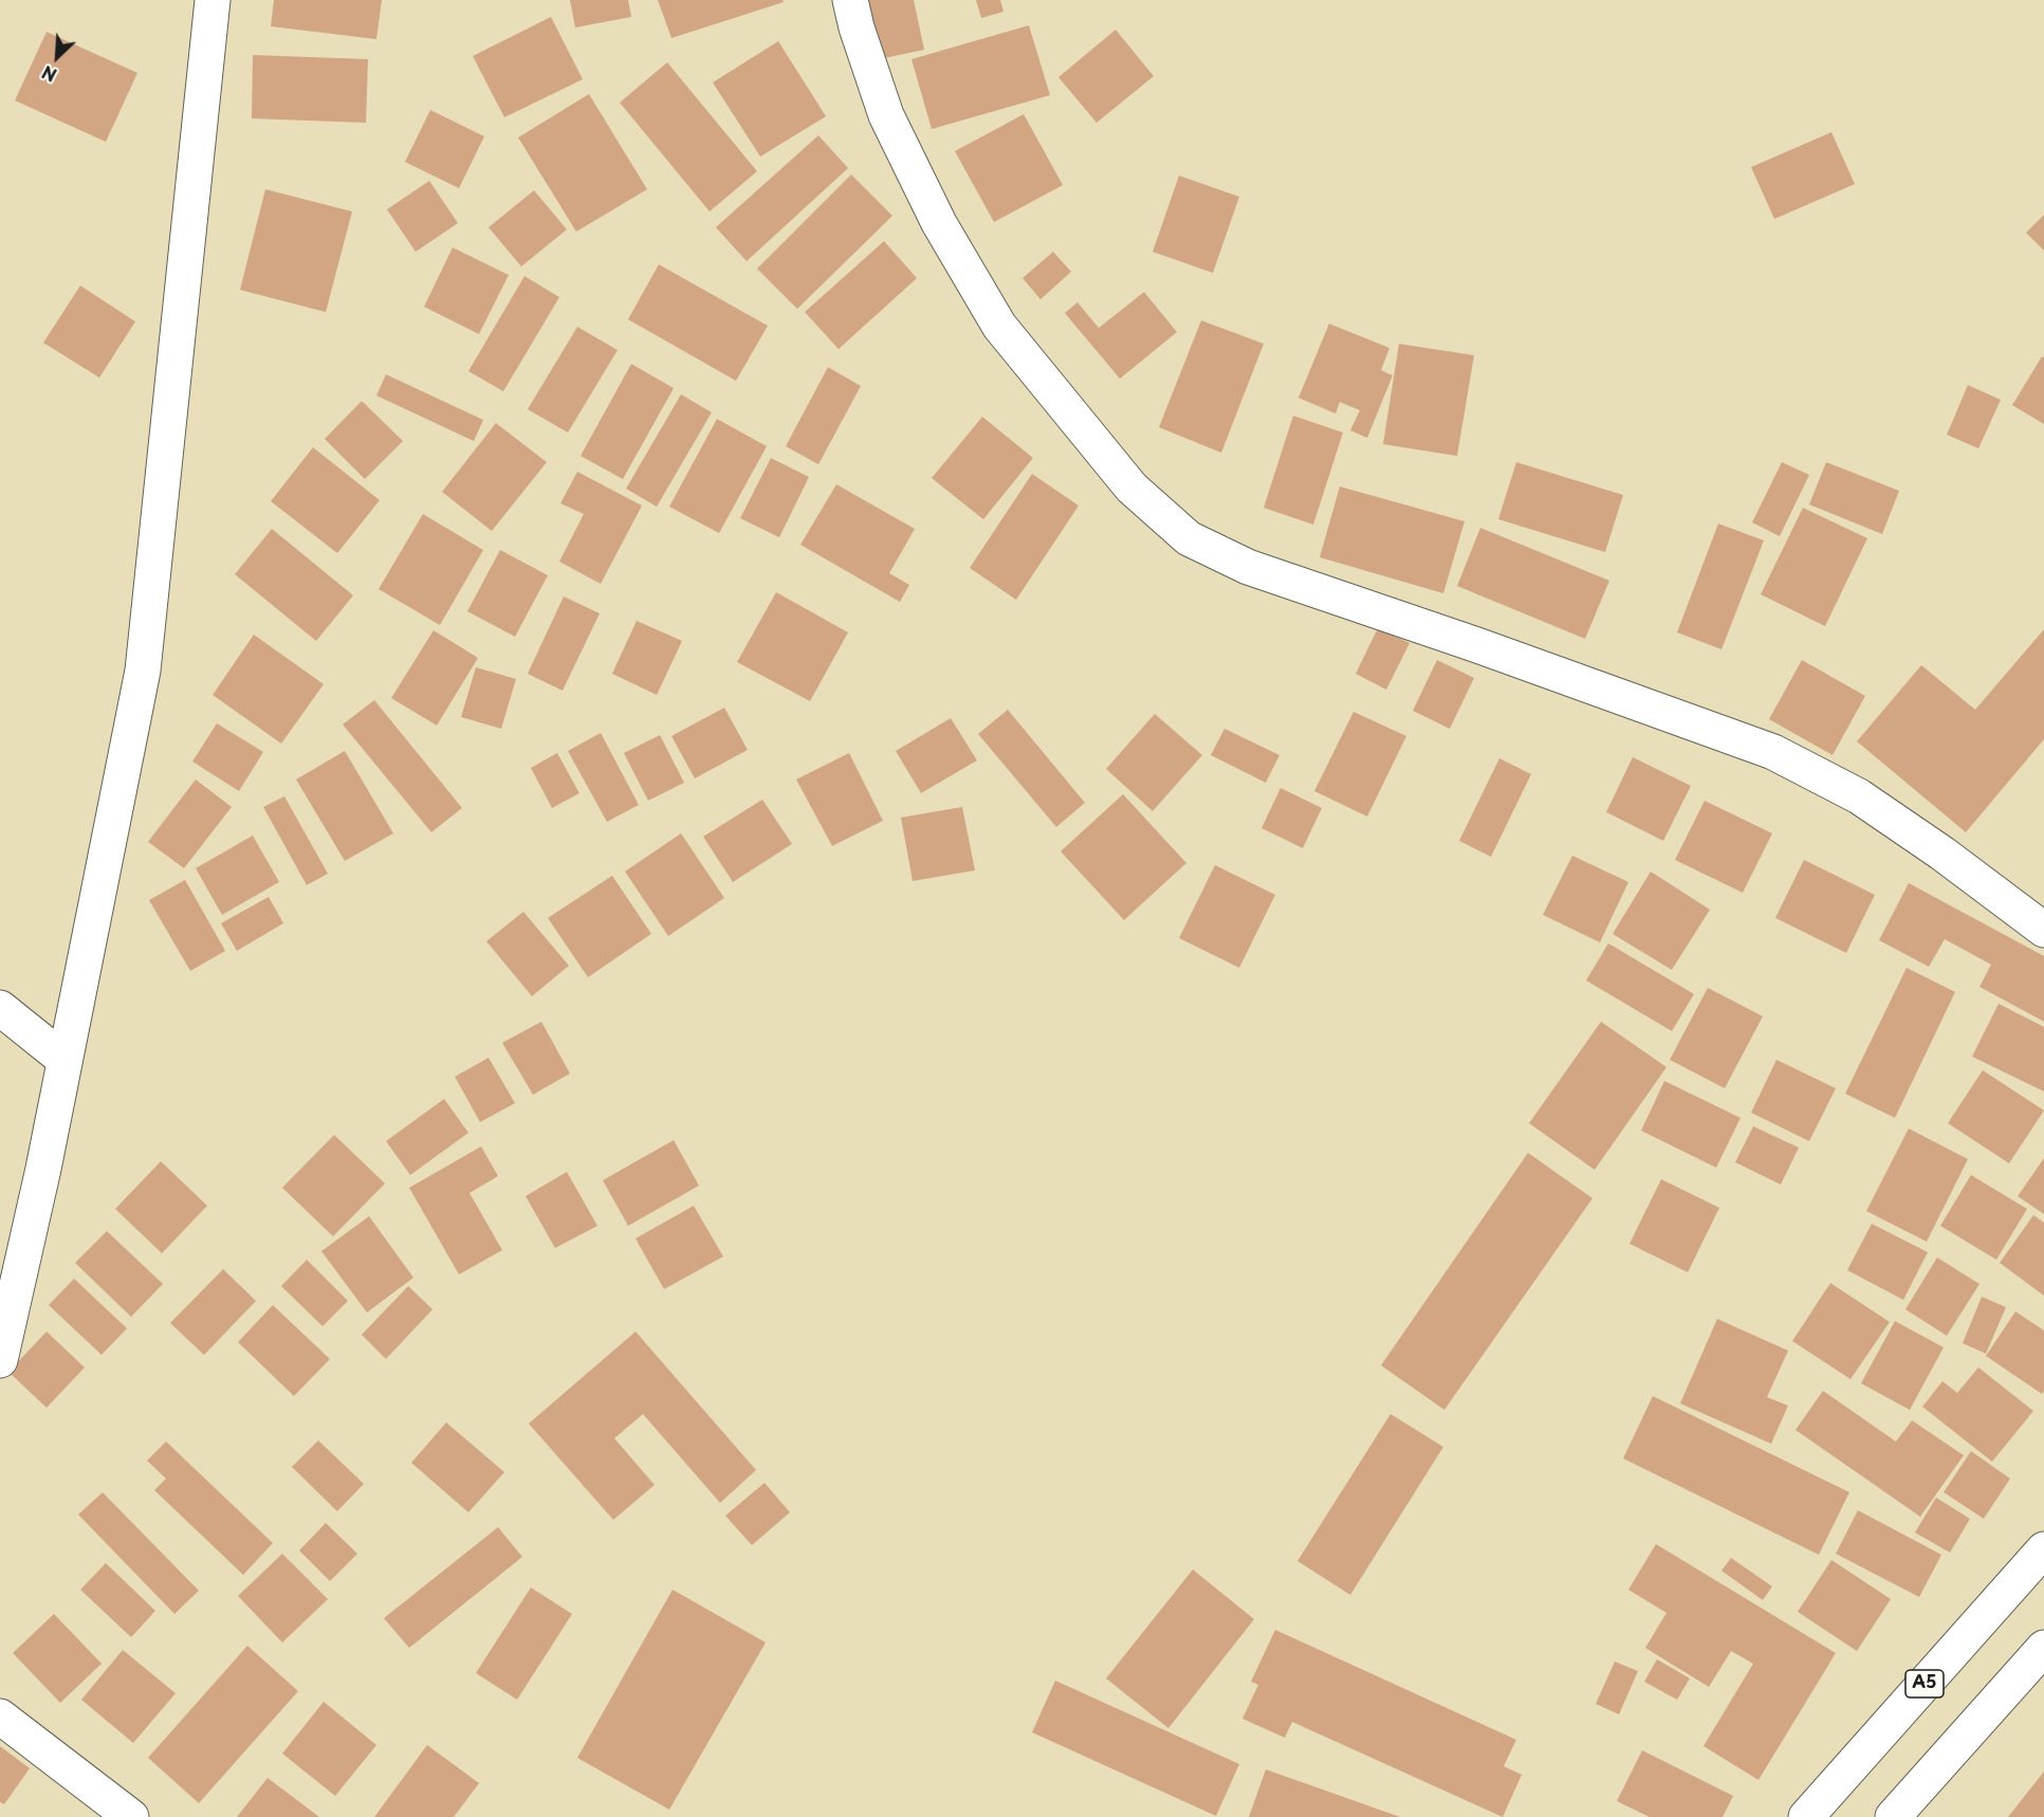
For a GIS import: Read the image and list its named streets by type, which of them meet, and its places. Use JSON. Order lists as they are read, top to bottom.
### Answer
{
  "streets": {
    "main road": ["A5"]
  },
  "north": "bottom left"
}
